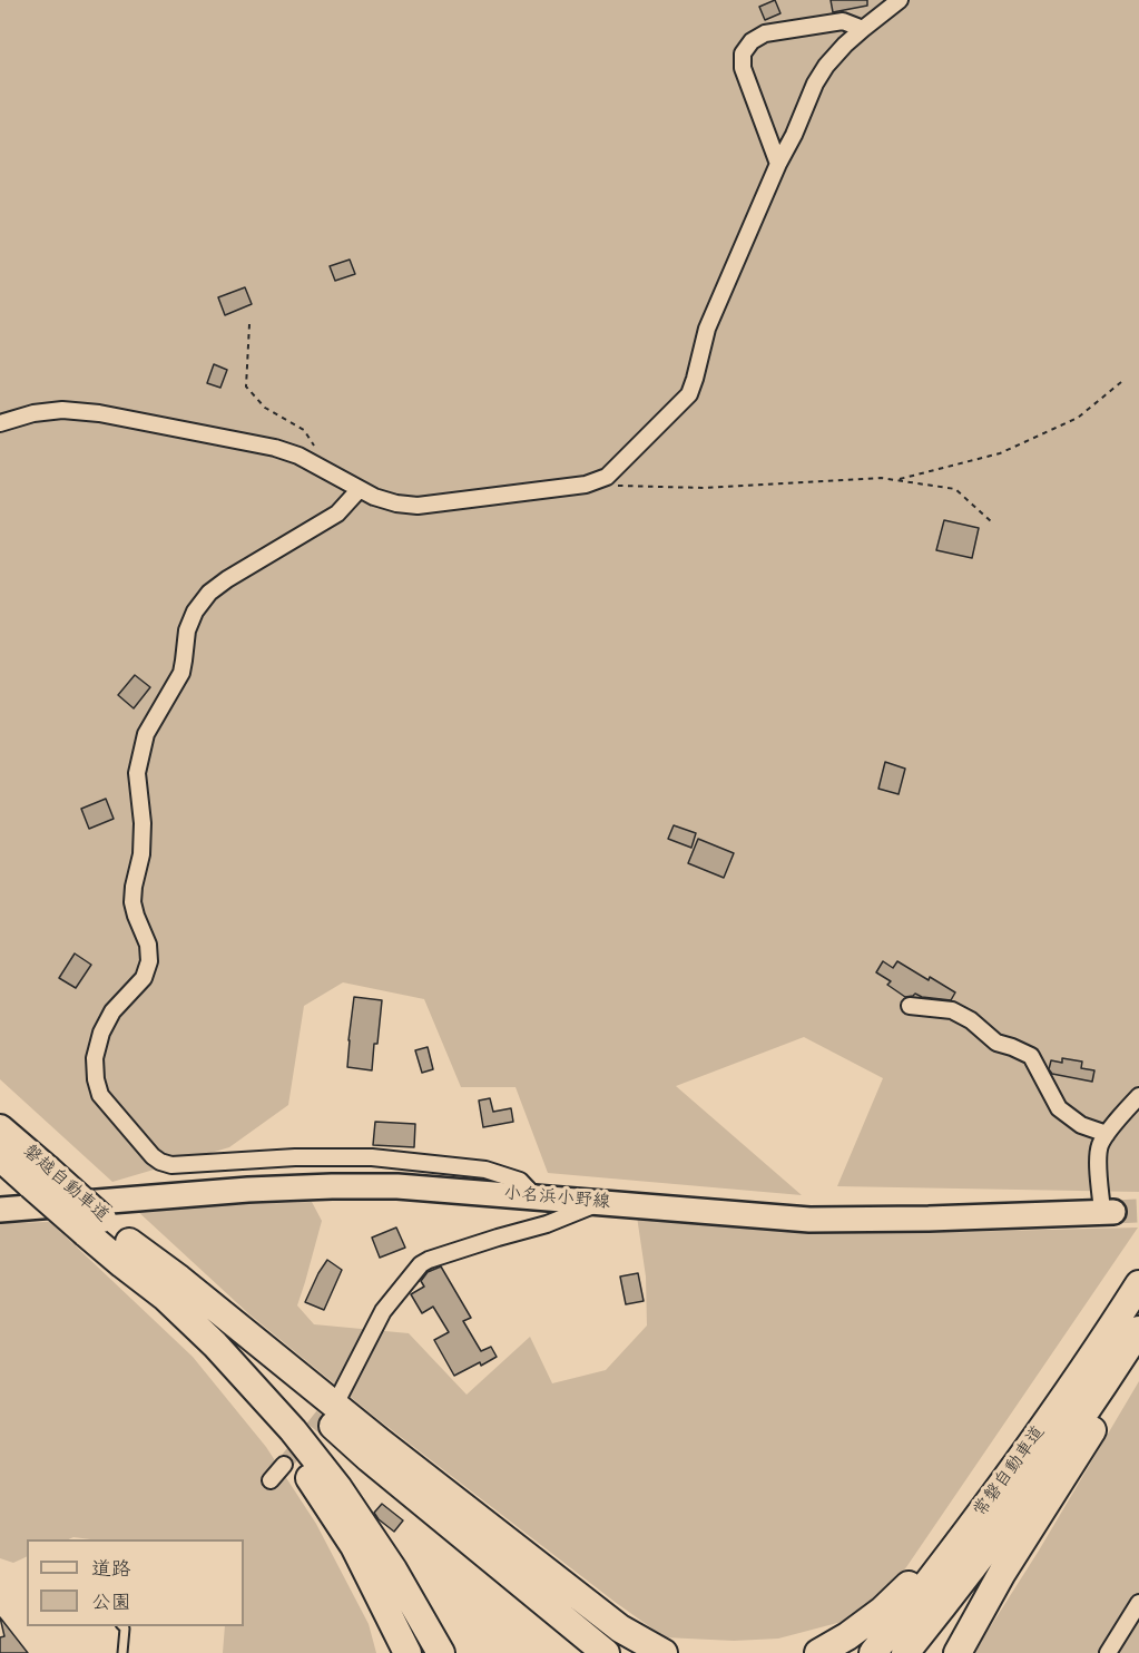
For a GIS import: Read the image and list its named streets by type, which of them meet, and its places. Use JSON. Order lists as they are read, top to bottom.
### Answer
{
  "streets": {
    "highway": ["磐越自動車道", "常磐自動車道"],
    "main road": ["小名浜小野線"]
  },
  "legend": ["道路", "公園"]
}
